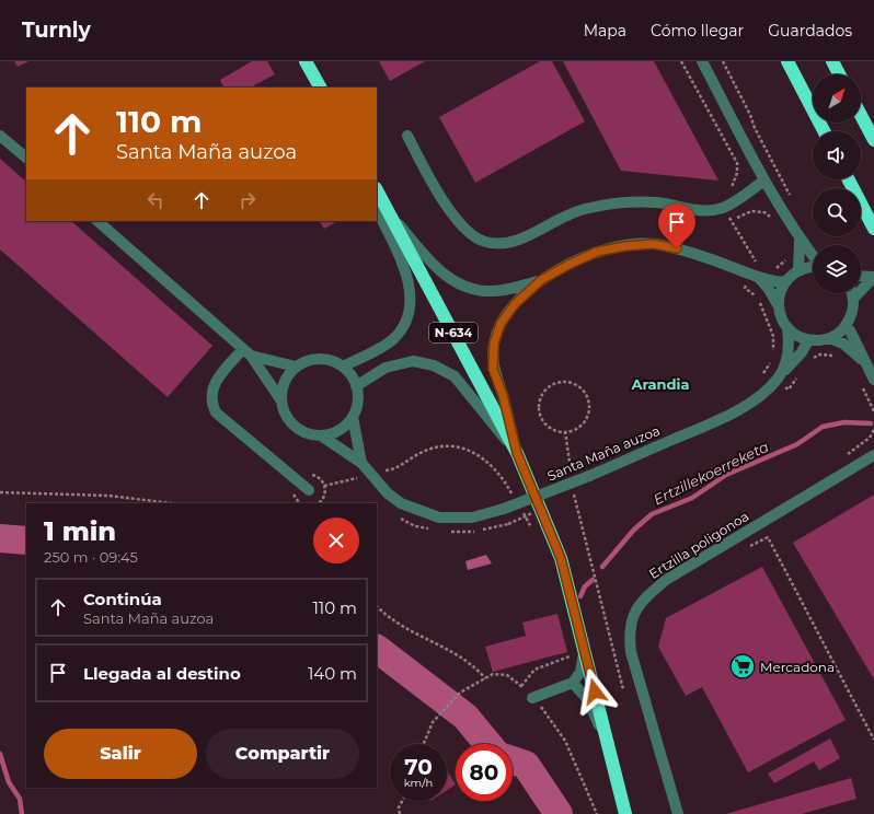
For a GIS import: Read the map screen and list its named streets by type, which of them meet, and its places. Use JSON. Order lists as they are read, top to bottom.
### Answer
{
  "streets": {
    "highway": ["N-634"],
    "street": ["Santa Maña auzoa", "Ertzilla poligonoa"]
  },
  "districts": ["Arandia"],
  "water": ["Ertzillekoerreketa"],
  "places": {
    "supermarket": ["Mercadona"]
  },
  "north": "top right",
  "page": {
    "header": "Turnly",
    "nav": ["Mapa", "Cómo llegar", "Guardados"],
    "turn": ["110 m", "Santa Maña auzoa"],
    "heading": ["1 min", "250 m · 09:45"],
    "list": [
      {
        "name": "Continúa",
        "note": "Santa Maña auzoa",
        "value": "110 m"
      },
      {
        "name": "Llegada al destino",
        "value": "140 m"
      }
    ],
    "buttons": ["Salir", "Compartir"],
    "speed": "70 km/h",
    "limit": "80"
  }
}
